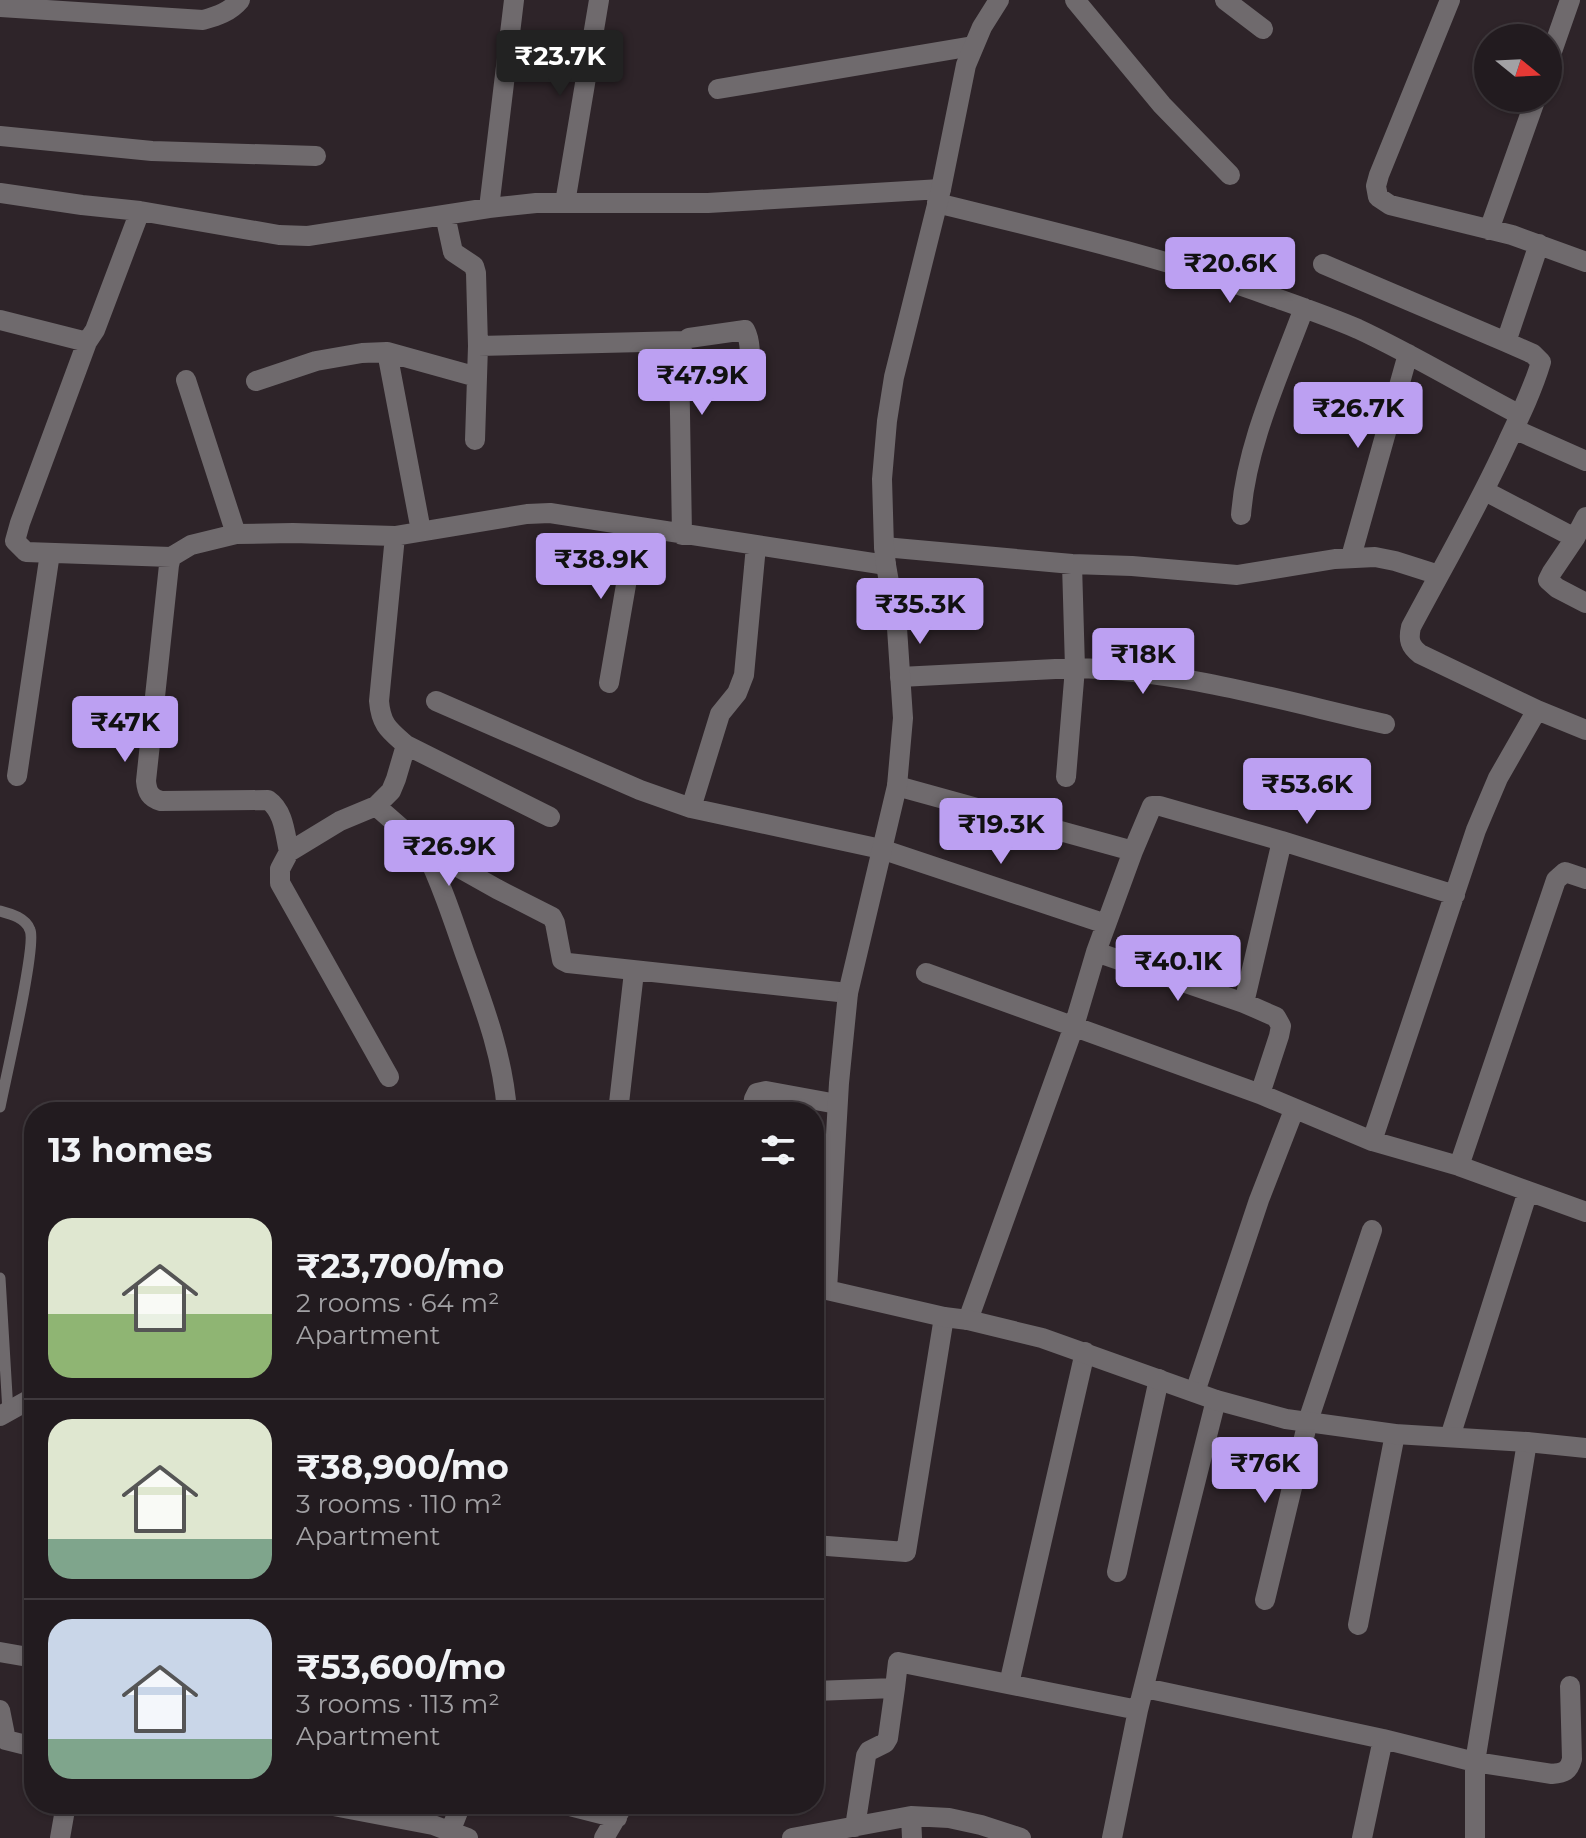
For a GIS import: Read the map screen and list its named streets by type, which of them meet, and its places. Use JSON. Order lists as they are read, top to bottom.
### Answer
{
  "north": "right",
  "page": {
    "price": [
      "₹23.7K",
      "₹20.6K",
      "₹47.9K",
      "₹26.7K",
      "₹38.9K",
      "₹35.3K",
      "₹18K",
      "₹47K",
      "₹53.6K",
      "₹19.3K",
      "₹26.9K",
      "₹40.1K",
      "₹76K"
    ],
    "heading": "13 homes",
    "list": [
      {
        "name": "₹23,700/mo",
        "note": "2 rooms · 64 m² · Apartment"
      },
      {
        "name": "₹38,900/mo",
        "note": "3 rooms · 110 m² · Apartment"
      },
      {
        "name": "₹53,600/mo",
        "note": "3 rooms · 113 m² · Apartment"
      }
    ]
  }
}
